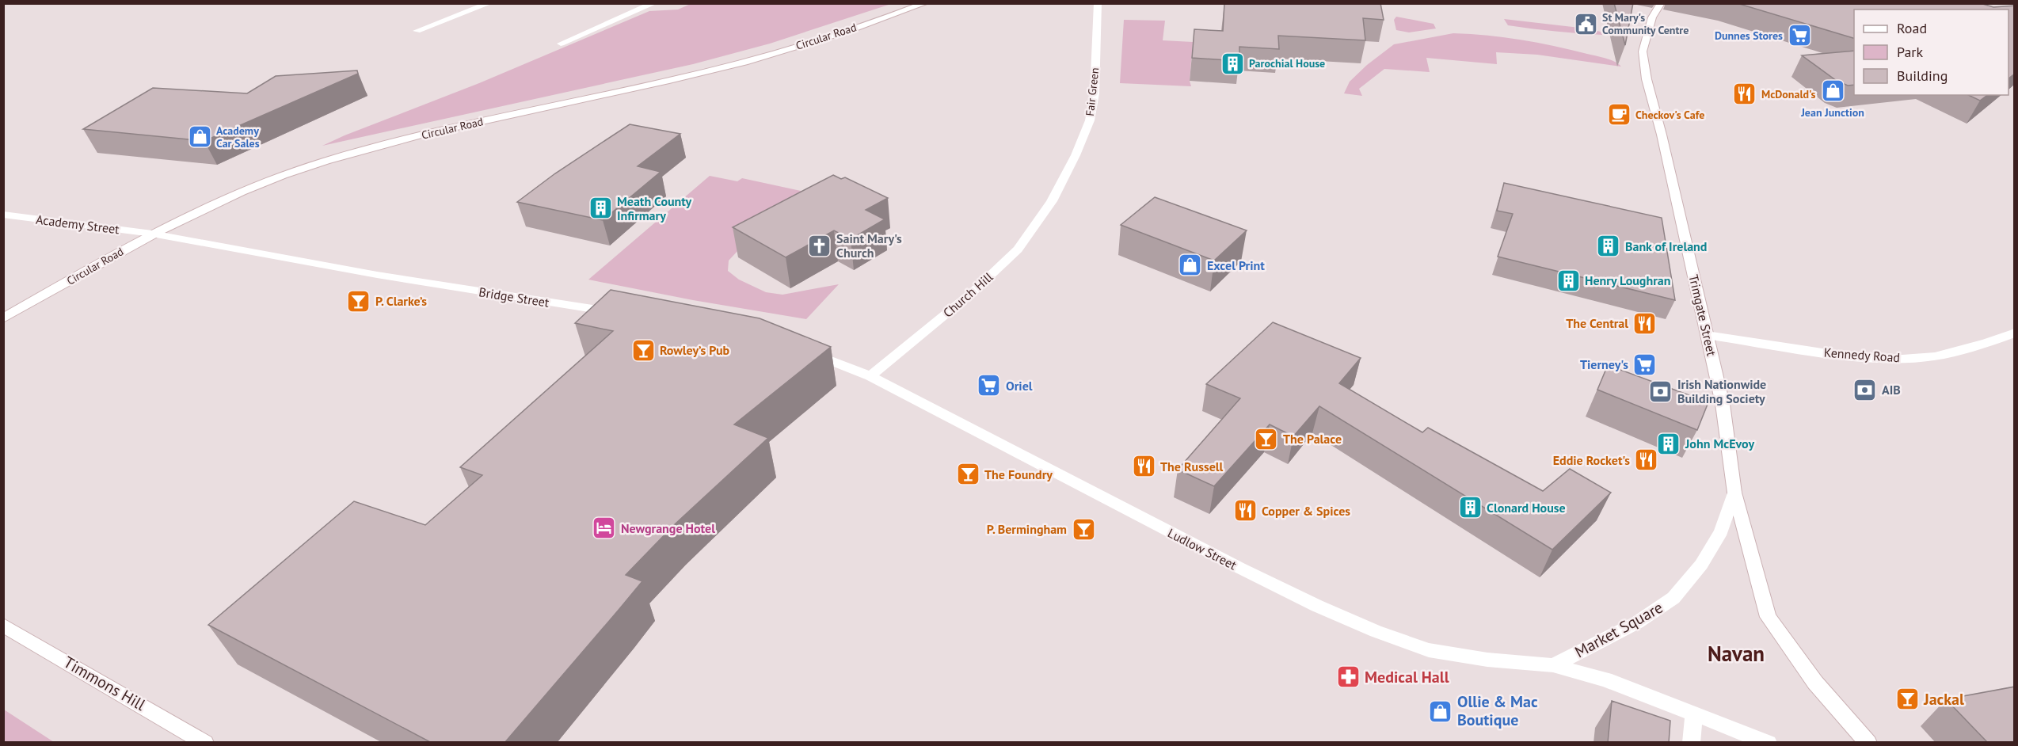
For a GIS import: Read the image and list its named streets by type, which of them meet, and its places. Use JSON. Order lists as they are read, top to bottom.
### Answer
{
  "streets": {
    "street": [
      "Circular Road",
      "Fair Green",
      "Academy Street",
      "Church Hill",
      "Bridge Street",
      "Trimgate Street",
      "Kennedy Road",
      "Ludlow Street",
      "Market Square",
      "Timmons Hill"
    ]
  },
  "crossings": [
    ["Circular Road", "Academy Street"],
    ["Circular Road", "Bridge Street"],
    ["Fair Green", "Church Hill"],
    ["Academy Street", "Bridge Street"],
    ["Church Hill", "Ludlow Street"],
    ["Trimgate Street", "Kennedy Road"],
    ["Trimgate Street", "Market Square"],
    ["Ludlow Street", "Market Square"]
  ],
  "districts": ["Navan"],
  "places": {
    "public building": ["St Mary's Community Centre"],
    "supermarket": ["Dunnes Stores", "Tierney's", "Oriel"],
    "building": [
      "Parochial House",
      "Meath County Infirmary",
      "Bank of Ireland",
      "Henry Loughran",
      "John McEvoy",
      "Clonard House"
    ],
    "shop": [
      "Jean Junction",
      "Academy Car Sales",
      "Excel Print",
      "Ollie & Mac Boutique"
    ],
    "restaurant": [
      "McDonald's",
      "The Central",
      "Eddie Rocket's",
      "The Russell",
      "Copper & Spices"
    ],
    "cafe": ["Checkov's Cafe"],
    "church": ["Saint Mary's Church"],
    "bar": [
      "P. Clarke’s",
      "Rowley’s Pub",
      "The Palace",
      "The Foundry",
      "P. Bermingham",
      "Jackal"
    ],
    "bank": ["AIB", "Irish Nationwide Building Society"],
    "hotel": ["Newgrange Hotel"],
    "pharmacy": ["Medical Hall"]
  },
  "legend": ["Road", "Park", "Building"]
}
